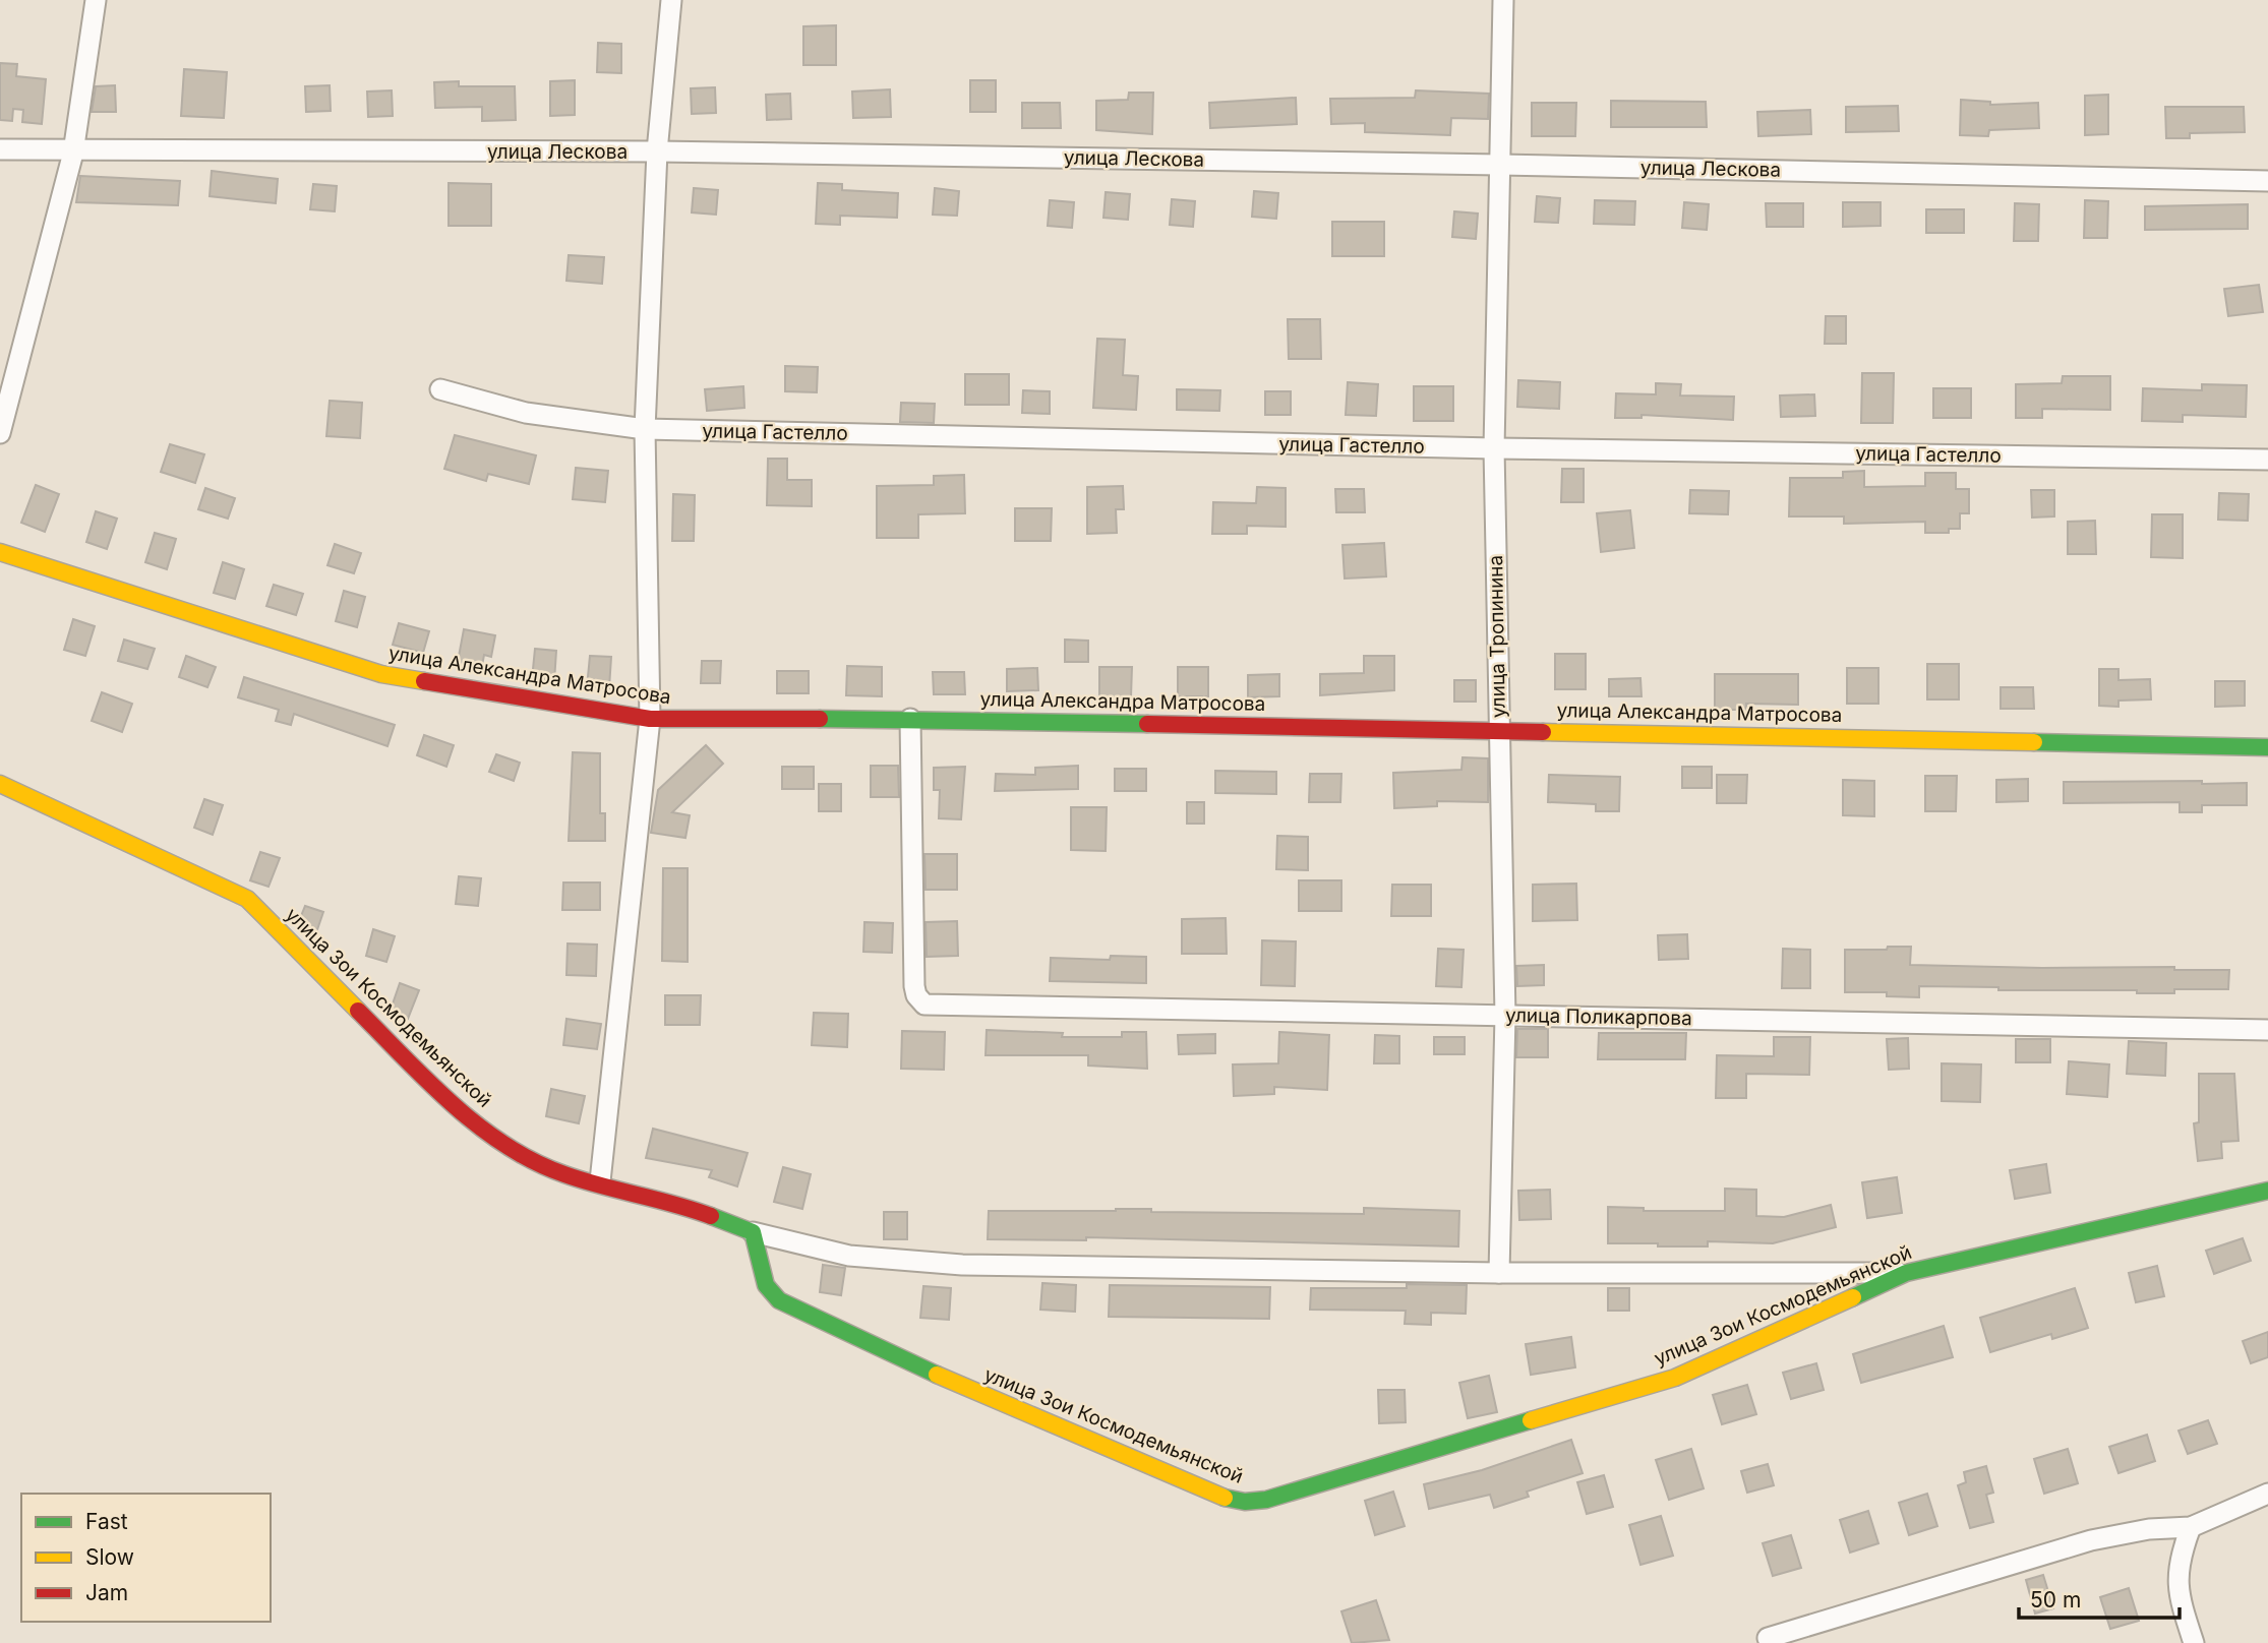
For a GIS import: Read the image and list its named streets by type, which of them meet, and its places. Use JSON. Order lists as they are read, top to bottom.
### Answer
{
  "streets": {
    "street": [
      "улица Лескова",
      "улица Гастелло",
      "улица Тропинина",
      "улица Александра Матросова",
      "улица Зои Космодемьянской",
      "улица Поликарпова"
    ]
  },
  "crossings": [
    ["улица Лескова", "улица Тропинина"],
    ["улица Гастелло", "улица Тропинина"],
    ["улица Тропинина", "улица Александра Матросова"],
    ["улица Тропинина", "улица Поликарпова"],
    ["улица Александра Матросова", "улица Поликарпова"]
  ],
  "legend": ["Fast", "Slow", "Jam"],
  "scale_bar": "50 m"
}
